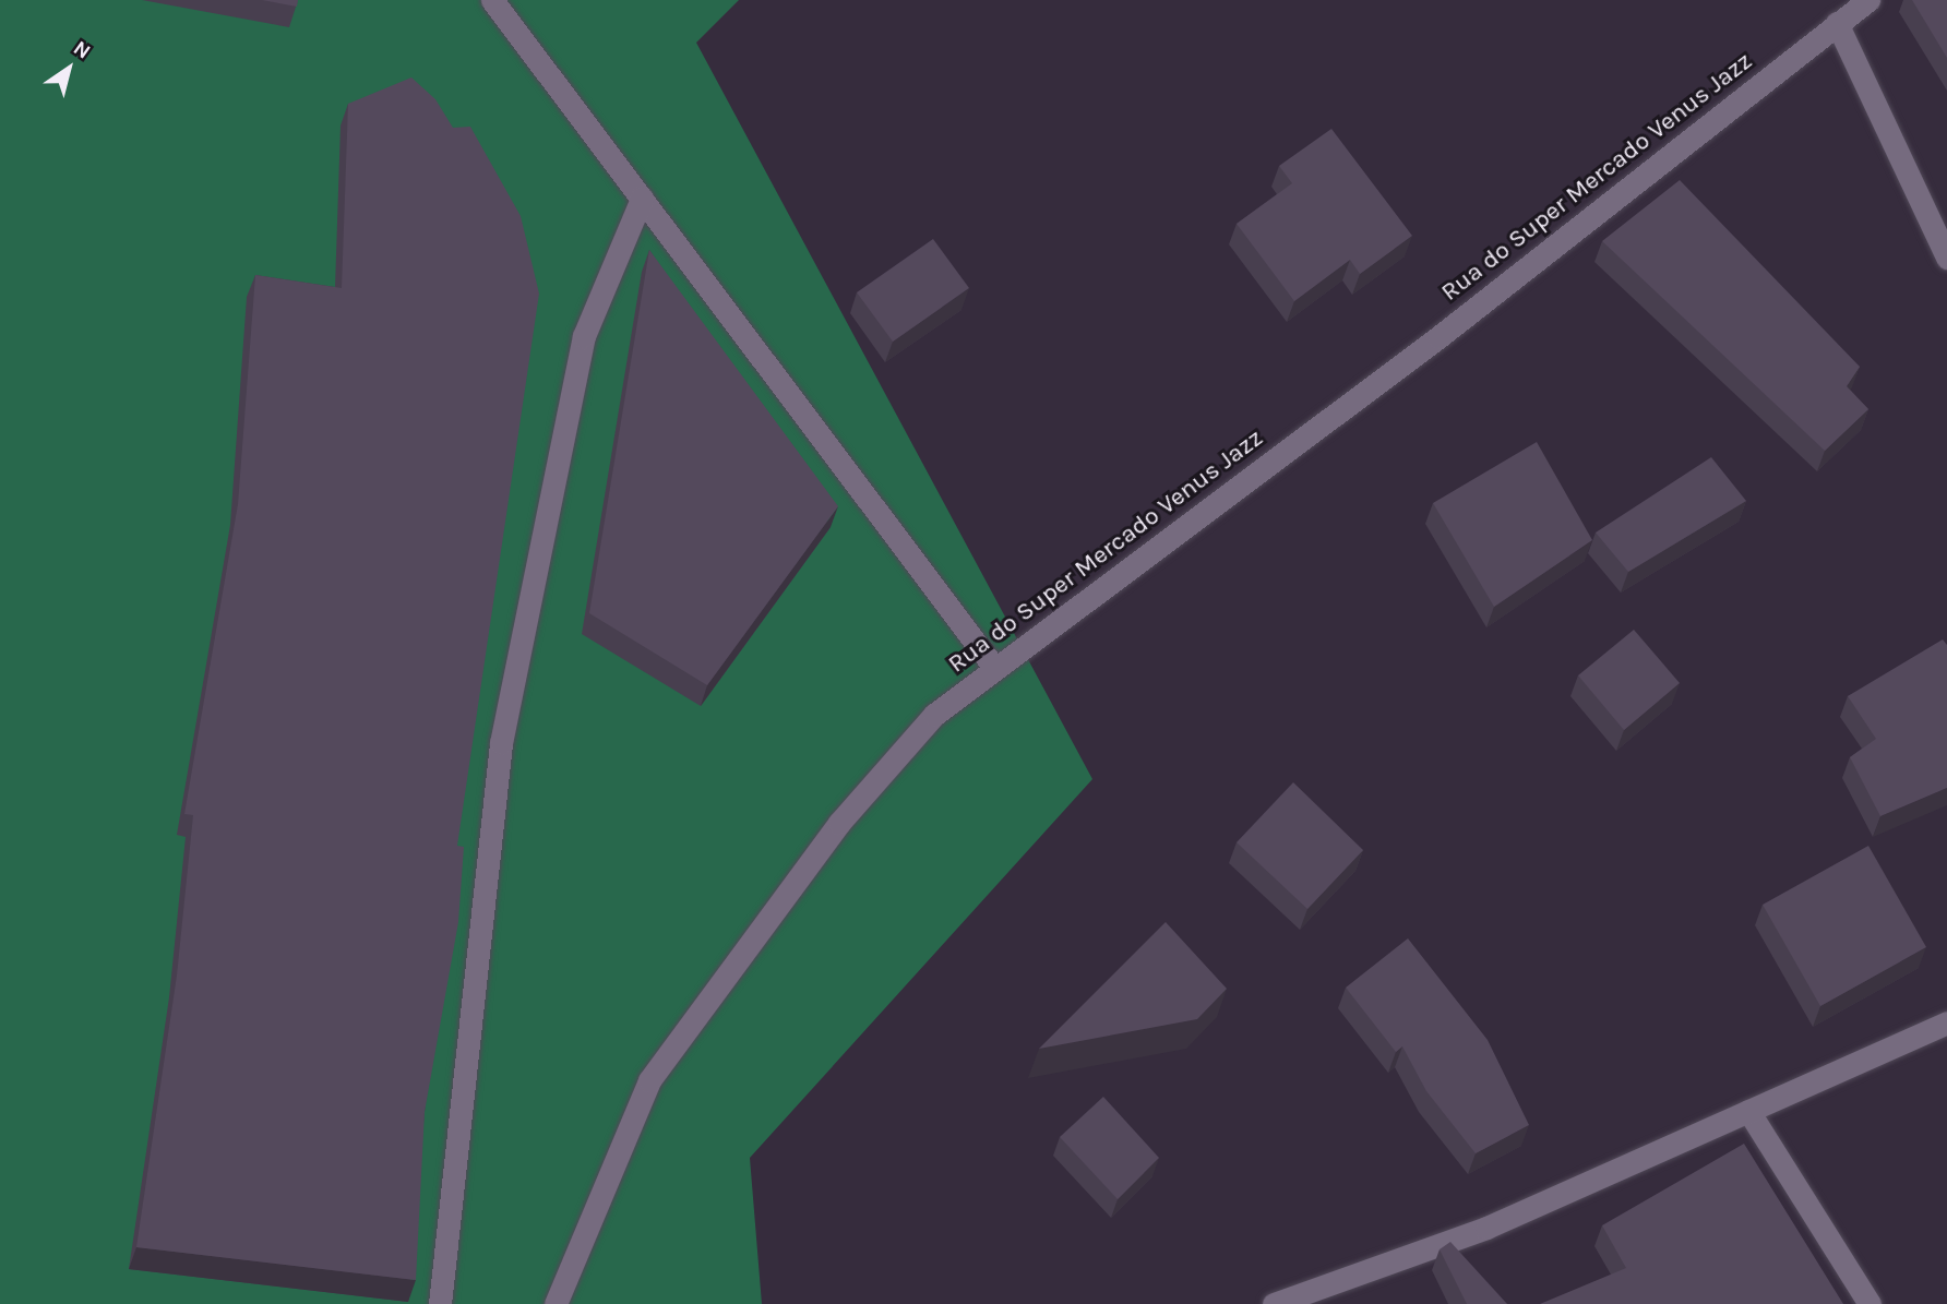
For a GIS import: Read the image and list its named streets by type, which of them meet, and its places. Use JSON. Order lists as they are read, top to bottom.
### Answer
{
  "streets": {
    "street": ["Rua do Super Mercado Venus Jazz"]
  },
  "north": "top right"
}
